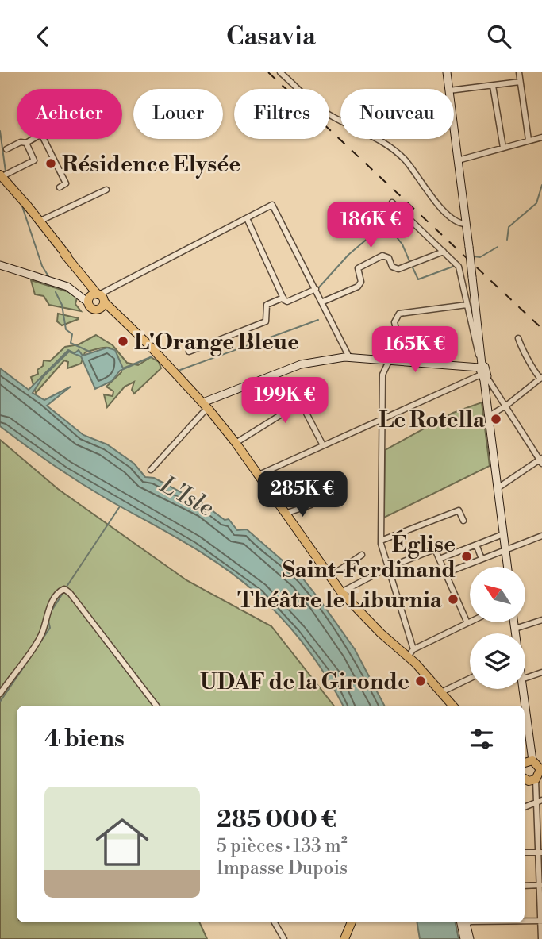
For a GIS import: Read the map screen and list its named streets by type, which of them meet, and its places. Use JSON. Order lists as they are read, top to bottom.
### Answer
{
  "water": ["L'Isle"],
  "places": [
    "Résidence Elysée",
    "L'Orange Bleue",
    "Le Rotella",
    "Église Saint-Ferdinand",
    "Théâtre le Liburnia",
    "UDAF de la Gironde"
  ],
  "north": "top left",
  "page": {
    "header": "Casavia",
    "chip": [
      "Acheter",
      "Louer",
      "Filtres",
      "Nouveau"
    ],
    "price": [
      "186K €",
      "165K €",
      "199K €",
      "285K €"
    ],
    "heading": "4 biens",
    "list": [
      {
        "name": "285 000 €",
        "note": "5 pièces · 133 m² · Impasse Dupois"
      }
    ]
  }
}
